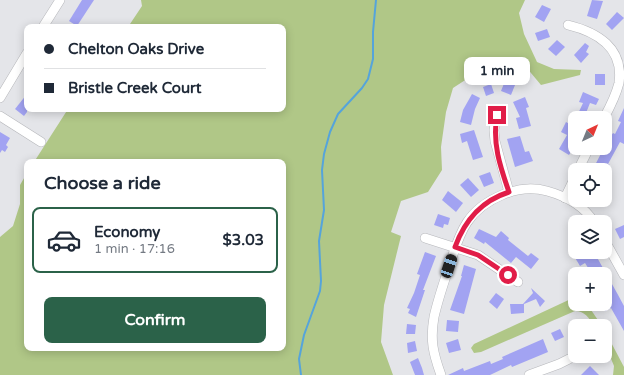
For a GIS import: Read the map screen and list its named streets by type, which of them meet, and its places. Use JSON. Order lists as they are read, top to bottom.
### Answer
{
  "north": "top right",
  "page": {
    "banner": ["Chelton Oaks Drive", "Bristle Creek Court"],
    "bubble": "1 min",
    "map_buttons": ["+", "−"],
    "heading": "Choose a ride",
    "list": [
      {
        "name": "Economy",
        "note": "1 min · 17:16",
        "value": "$3.03"
      }
    ],
    "buttons": "Confirm"
  }
}
